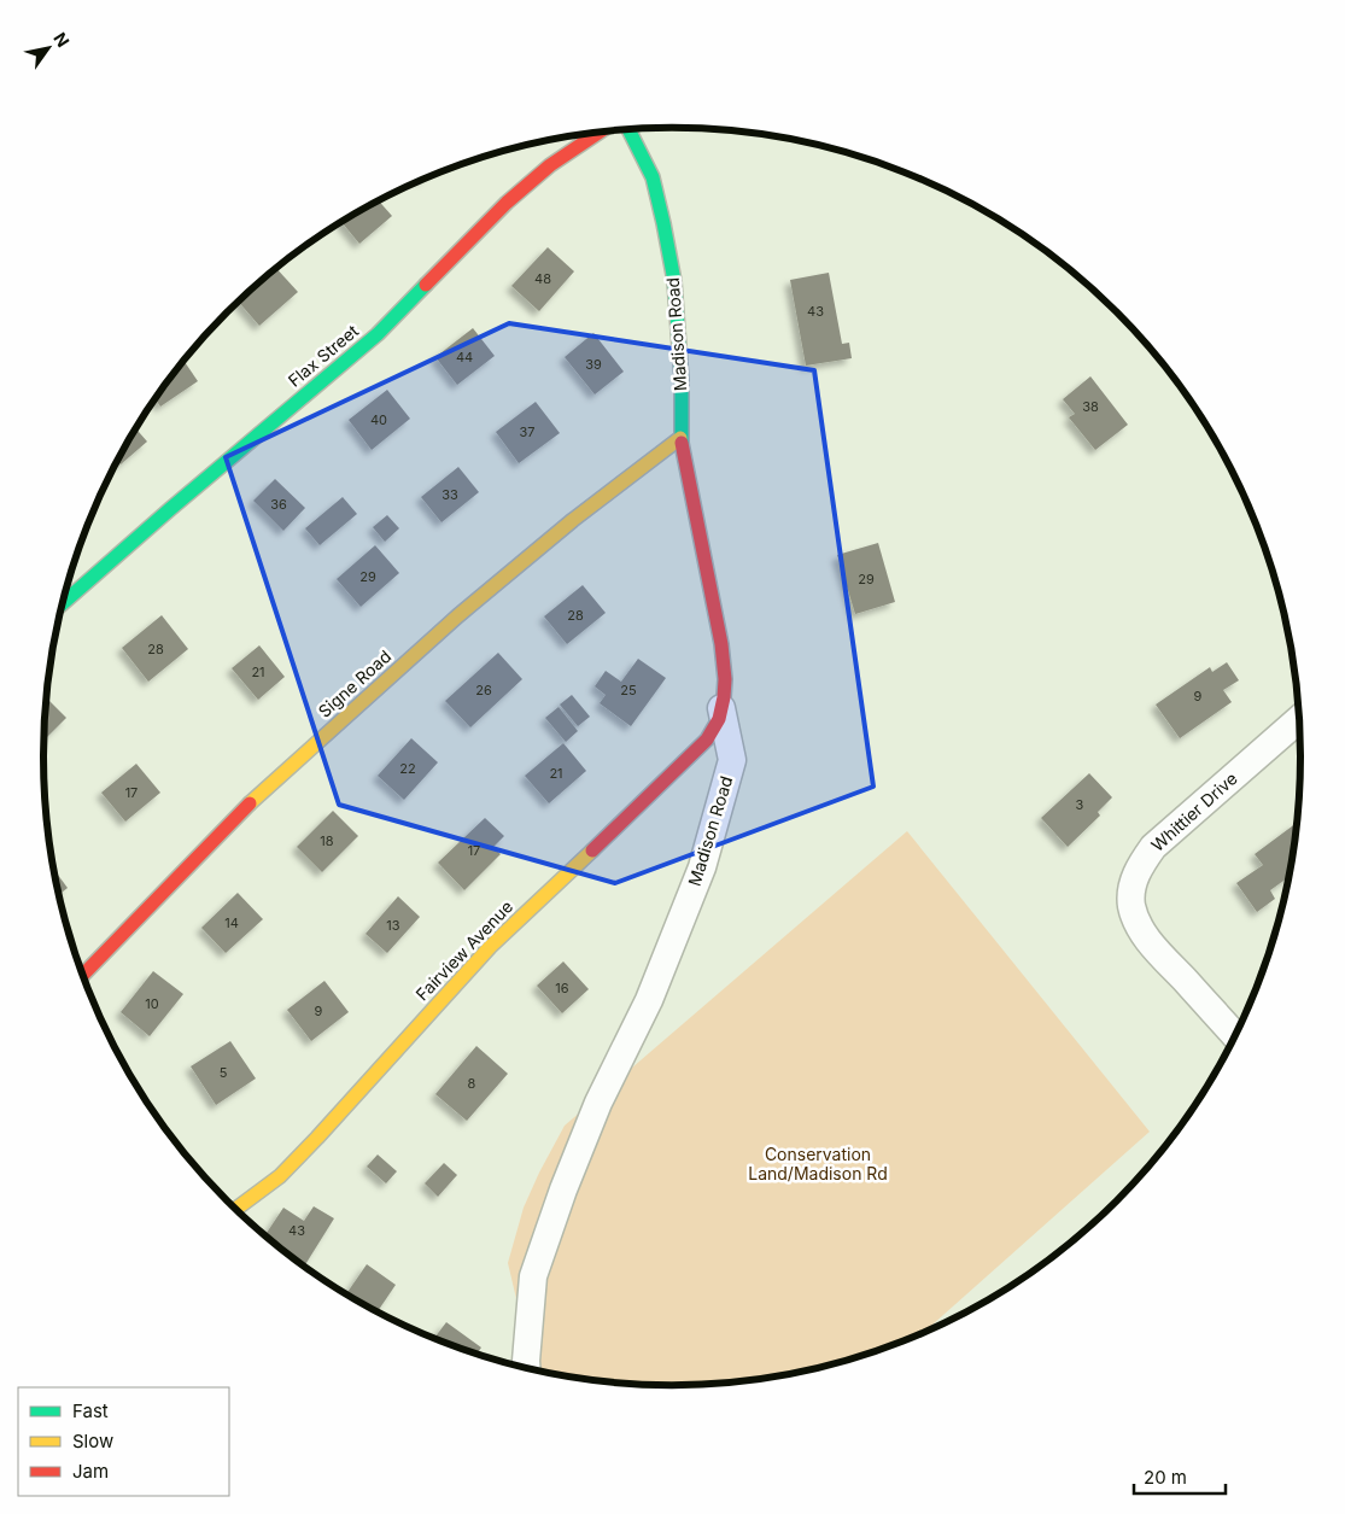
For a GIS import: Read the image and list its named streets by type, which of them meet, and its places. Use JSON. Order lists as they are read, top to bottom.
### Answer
{
  "streets": {
    "street": [
      "Madison Road",
      "Flax Street",
      "Signe Road",
      "Whittier Drive",
      "Fairview Avenue"
    ]
  },
  "crossings": [
    ["Madison Road", "Signe Road"],
    ["Madison Road", "Fairview Avenue"]
  ],
  "parks": ["Conservation Land/Madison Rd"],
  "house_numbers": [
    "48",
    "43",
    "44",
    "39",
    "38",
    "40",
    "37",
    "33",
    "36",
    "29",
    "29",
    "28",
    "28",
    "21",
    "26",
    "25",
    "9",
    "22",
    "21",
    "17",
    "3",
    "18",
    "17",
    "14",
    "13",
    "16",
    "10",
    "9",
    "5",
    "8",
    "43"
  ],
  "legend": ["Fast", "Slow", "Jam"],
  "scale_bar": "20 m",
  "north": "top right"
}
